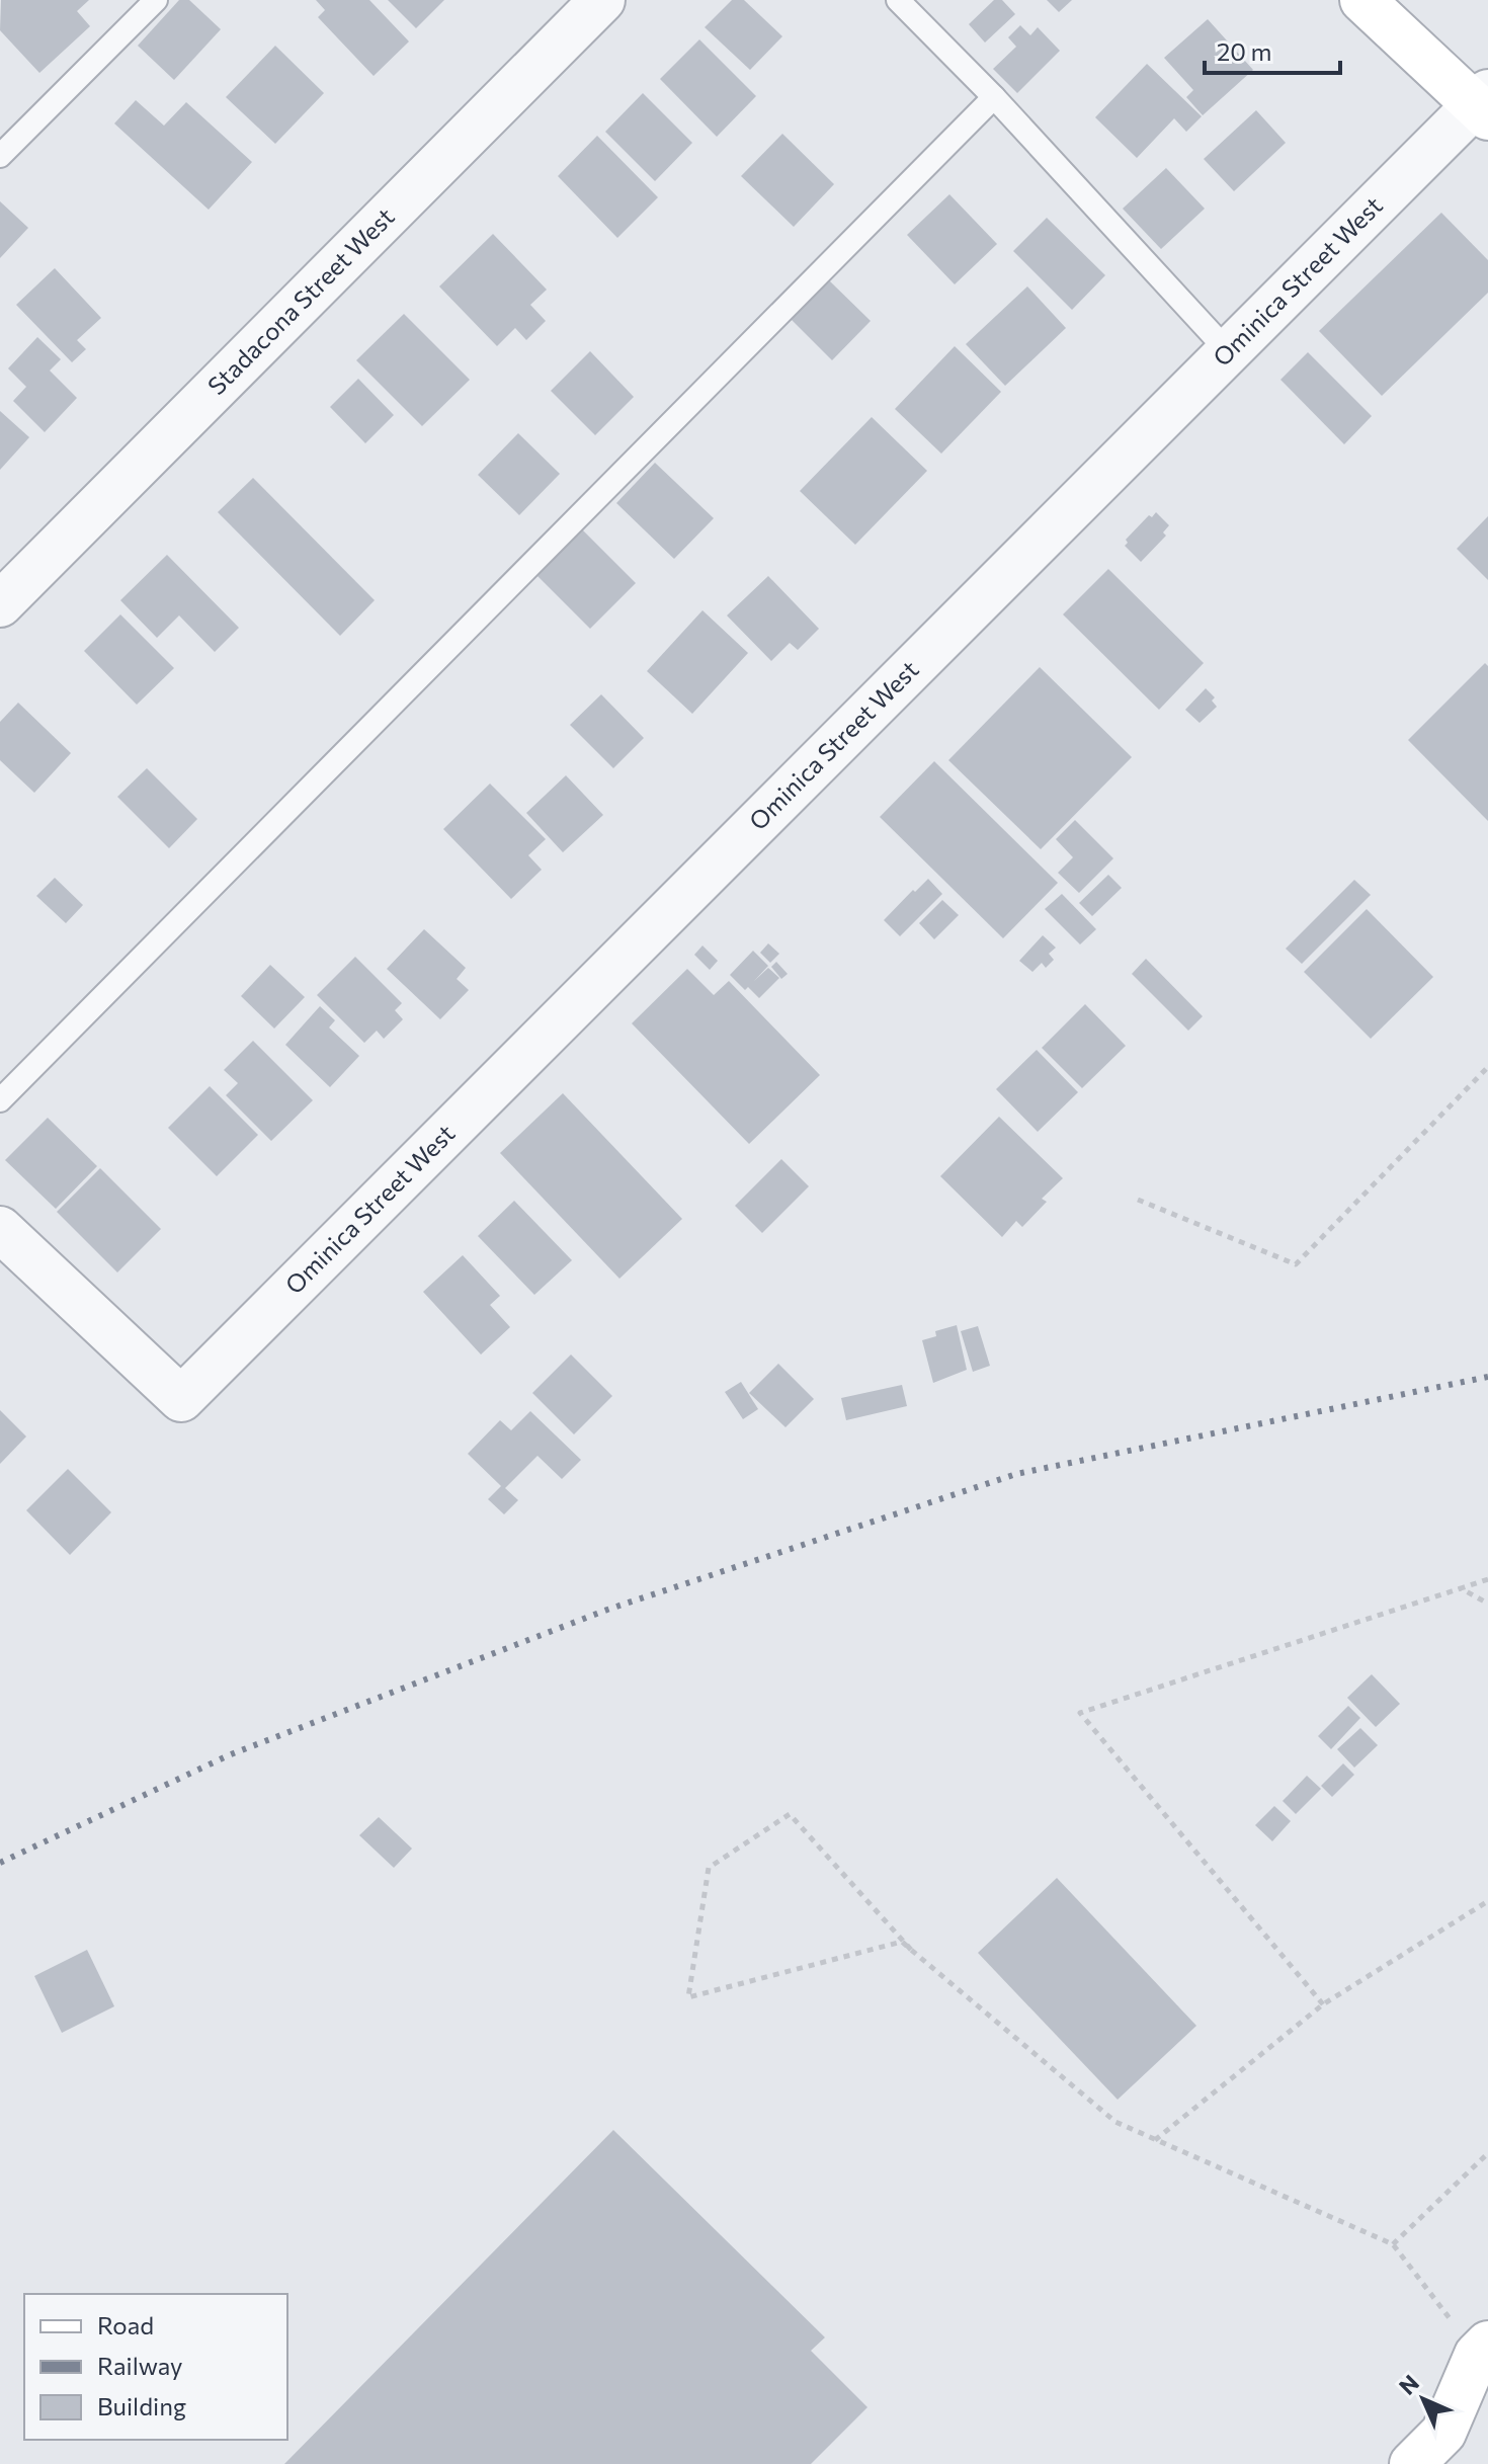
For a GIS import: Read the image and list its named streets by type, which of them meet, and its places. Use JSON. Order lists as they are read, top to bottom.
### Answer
{
  "streets": {
    "street": ["Ominica Street West", "Stadacona Street West"]
  },
  "legend": ["Road", "Railway", "Building"],
  "scale_bar": "20 m",
  "north": "top left"
}
